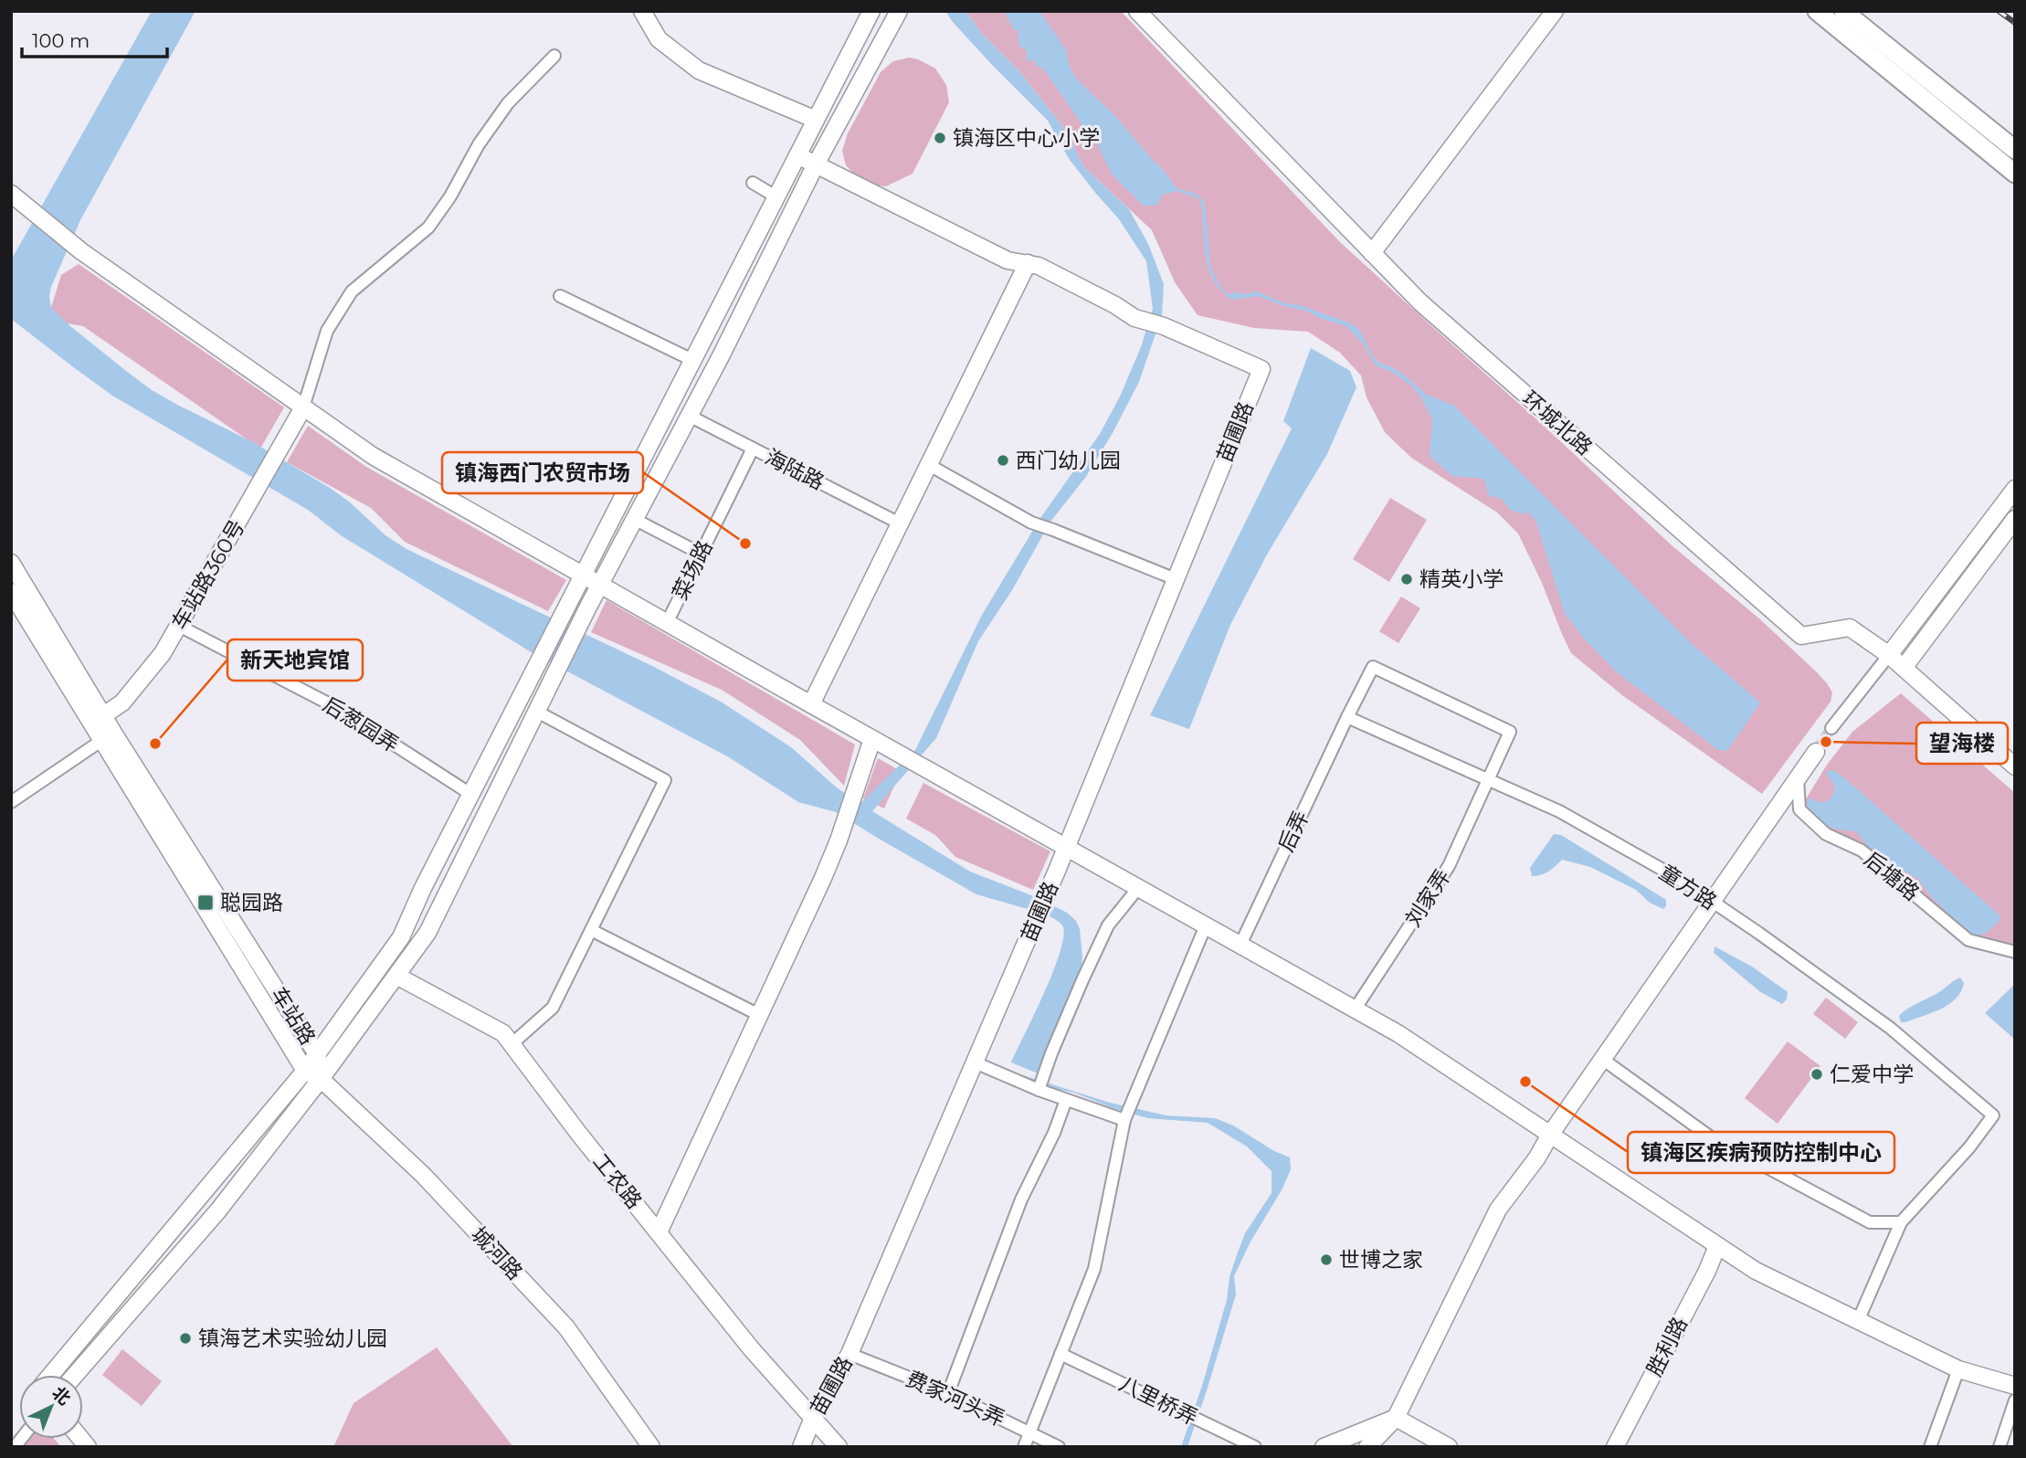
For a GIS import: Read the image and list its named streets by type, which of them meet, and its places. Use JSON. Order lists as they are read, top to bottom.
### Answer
{
  "streets": {
    "street": [
      "环城北路",
      "苗圃路",
      "海陆路",
      "菜场路",
      "车站路360号",
      "后葱园弄",
      "后弄",
      "后塘路",
      "童方路",
      "刘家弄",
      "车站路",
      "工农路",
      "城河路",
      "胜利路",
      "费家河头弄",
      "八里桥弄"
    ]
  },
  "crossings": [
    ["苗圃路", "工农路"],
    ["苗圃路", "费家河头弄"],
    ["海陆路", "菜场路"],
    ["车站路360号", "后葱园弄"],
    ["车站路360号", "车站路"],
    ["后弄", "童方路"],
    ["后弄", "刘家弄"],
    ["童方路", "刘家弄"],
    ["车站路", "城河路"]
  ],
  "places": {
    "other": [
      "镇海区中心小学",
      "西门幼儿园",
      "镇海西门农贸市场",
      "精英小学",
      "望海楼",
      "新天地宾馆",
      "仁爱中学",
      "镇海区疾病预防控制中心",
      "世博之家",
      "镇海艺术实验幼儿园"
    ],
    "transit": ["聪园路"]
  },
  "scale_bar": "100 m",
  "north": "top right"
}
